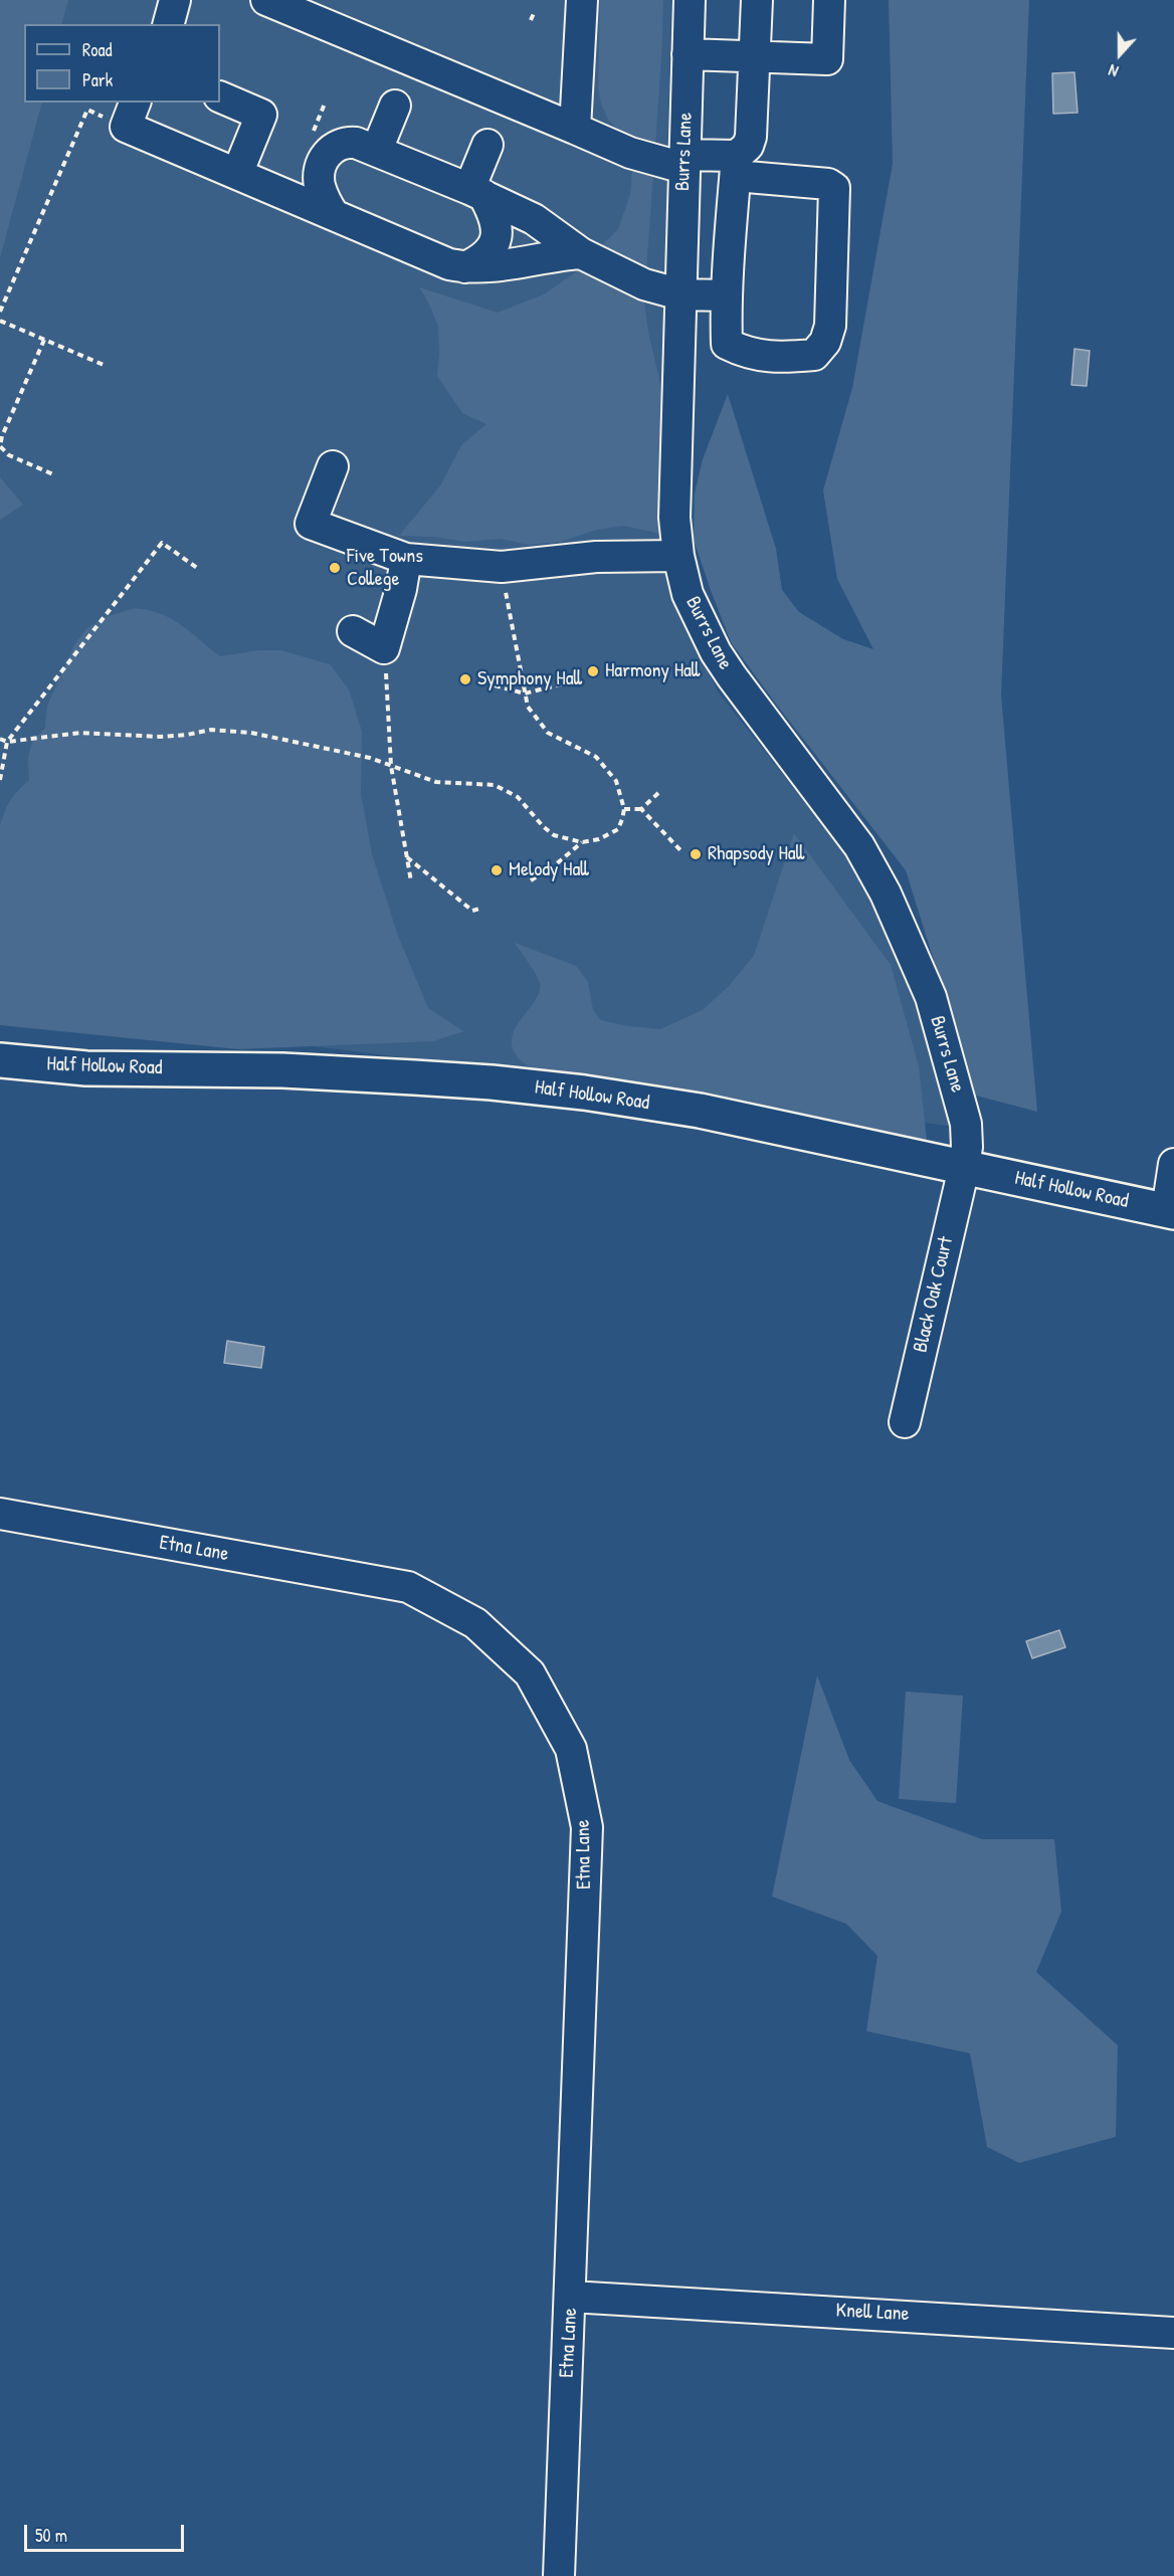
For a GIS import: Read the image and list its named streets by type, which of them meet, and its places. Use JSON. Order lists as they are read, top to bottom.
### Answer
{
  "streets": {
    "main road": ["Half Hollow Road"],
    "street": [
      "Burrs Lane",
      "Black Oak Court",
      "Etna Lane",
      "Knell Lane"
    ]
  },
  "crossings": [
    ["Burrs Lane", "Half Hollow Road"],
    ["Burrs Lane", "Black Oak Court"],
    ["Half Hollow Road", "Black Oak Court"],
    ["Etna Lane", "Knell Lane"]
  ],
  "places": [
    "Five Towns College",
    "Harmony Hall",
    "Symphony Hall",
    "Rhapsody Hall",
    "Melody Hall"
  ],
  "legend": ["Road", "Park"],
  "scale_bar": "50 m",
  "north": "bottom"
}
